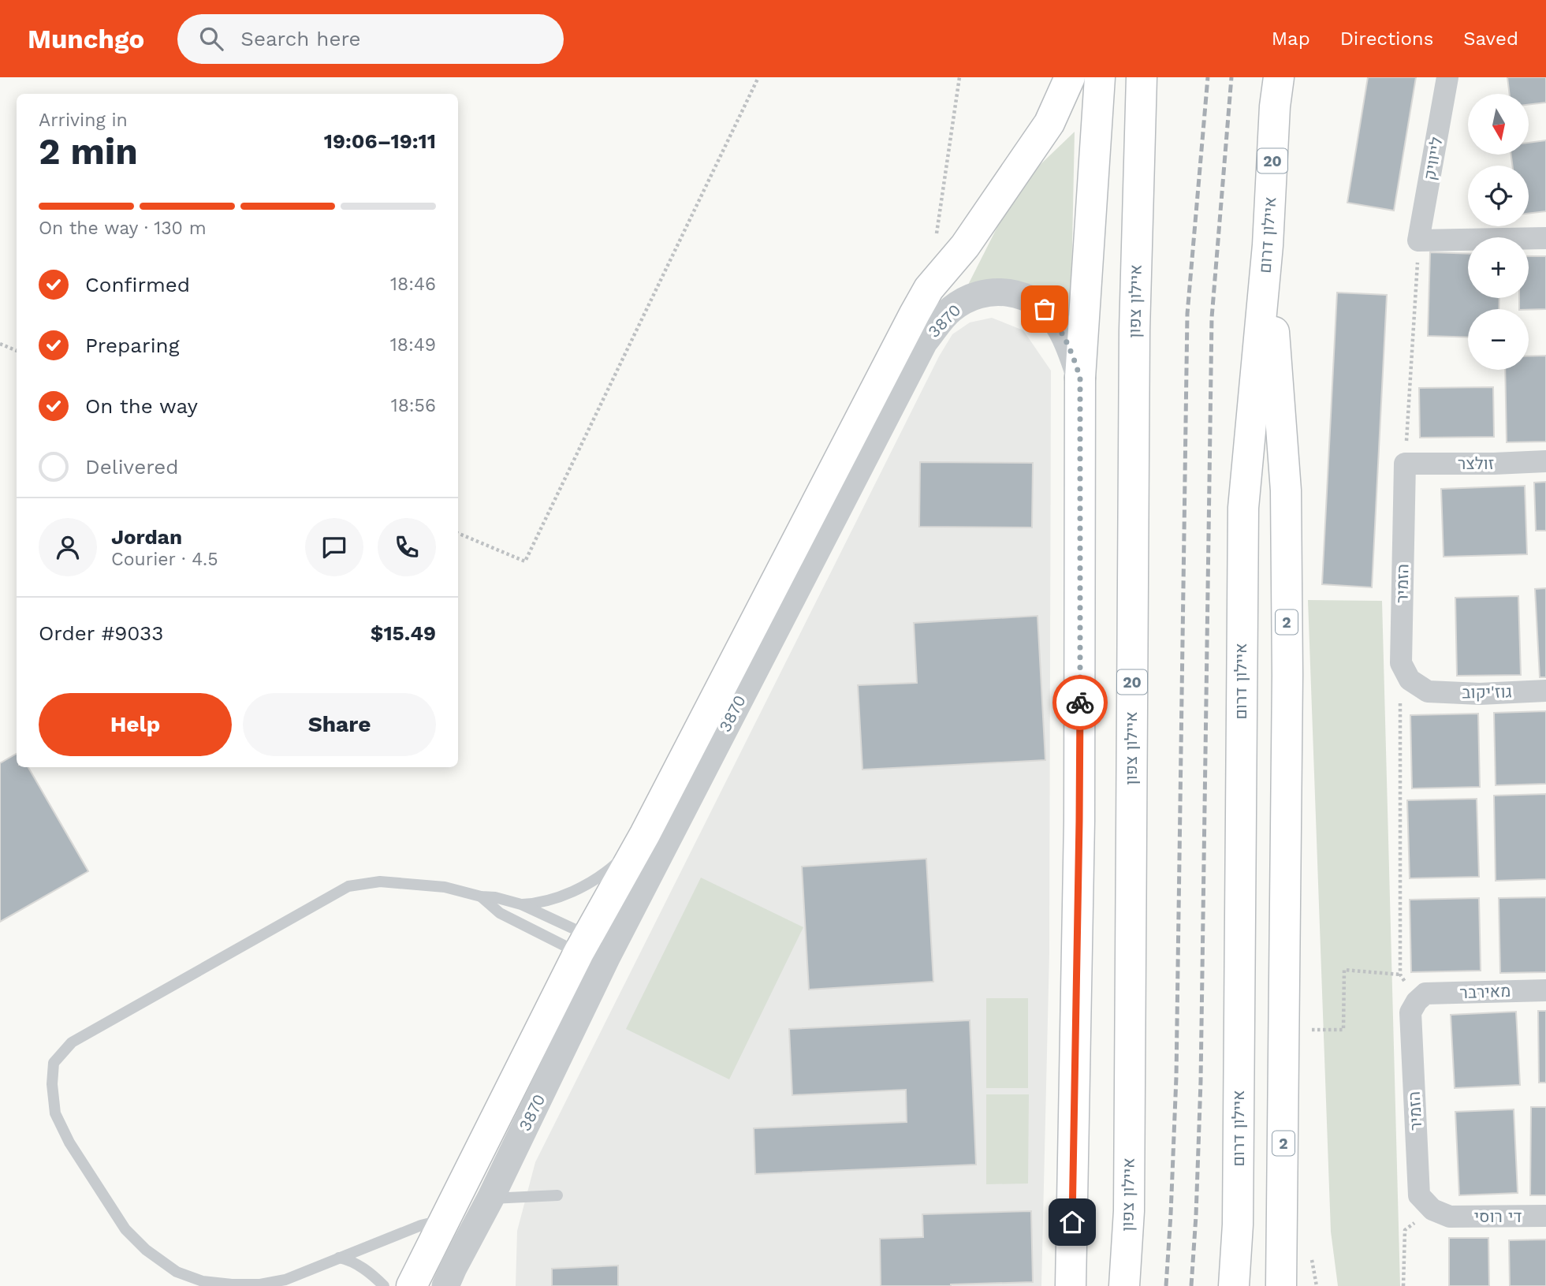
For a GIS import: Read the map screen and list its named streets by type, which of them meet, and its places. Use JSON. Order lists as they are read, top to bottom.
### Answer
{
  "streets": {
    "main road": [
      "20",
      "איילון דרום",
      "איילון צפון",
      "2"
    ],
    "street": [
      "לייוויק",
      "3870",
      "זולצר",
      "הזמיר",
      "גוז'יקוב",
      "מאירבר",
      "די רוסי"
    ]
  },
  "crossings": [
    ["איילון דרום", "2"],
    ["זולצר", "הזמיר"],
    ["הזמיר", "גוז'יקוב"],
    ["הזמיר", "מאירבר"],
    ["הזמיר", "די רוסי"]
  ],
  "north": "bottom",
  "page": {
    "header": "Munchgo",
    "search": "Search here",
    "nav": ["Map", "Directions", "Saved"],
    "map_buttons": ["+", "−"],
    "heading": ["2 min", "Arriving in", "19:06–19:11"],
    "panel": [
      "Jordan",
      "Courier · 4.5",
      "Order #9033",
      "$15.49"
    ],
    "bar": "On the way · 130 m",
    "list": [
      ["Confirmed", "18:46"],
      ["Preparing", "18:49"],
      ["On the way", "18:56"],
      "Delivered"
    ],
    "buttons": ["Help", "Share"]
  }
}
